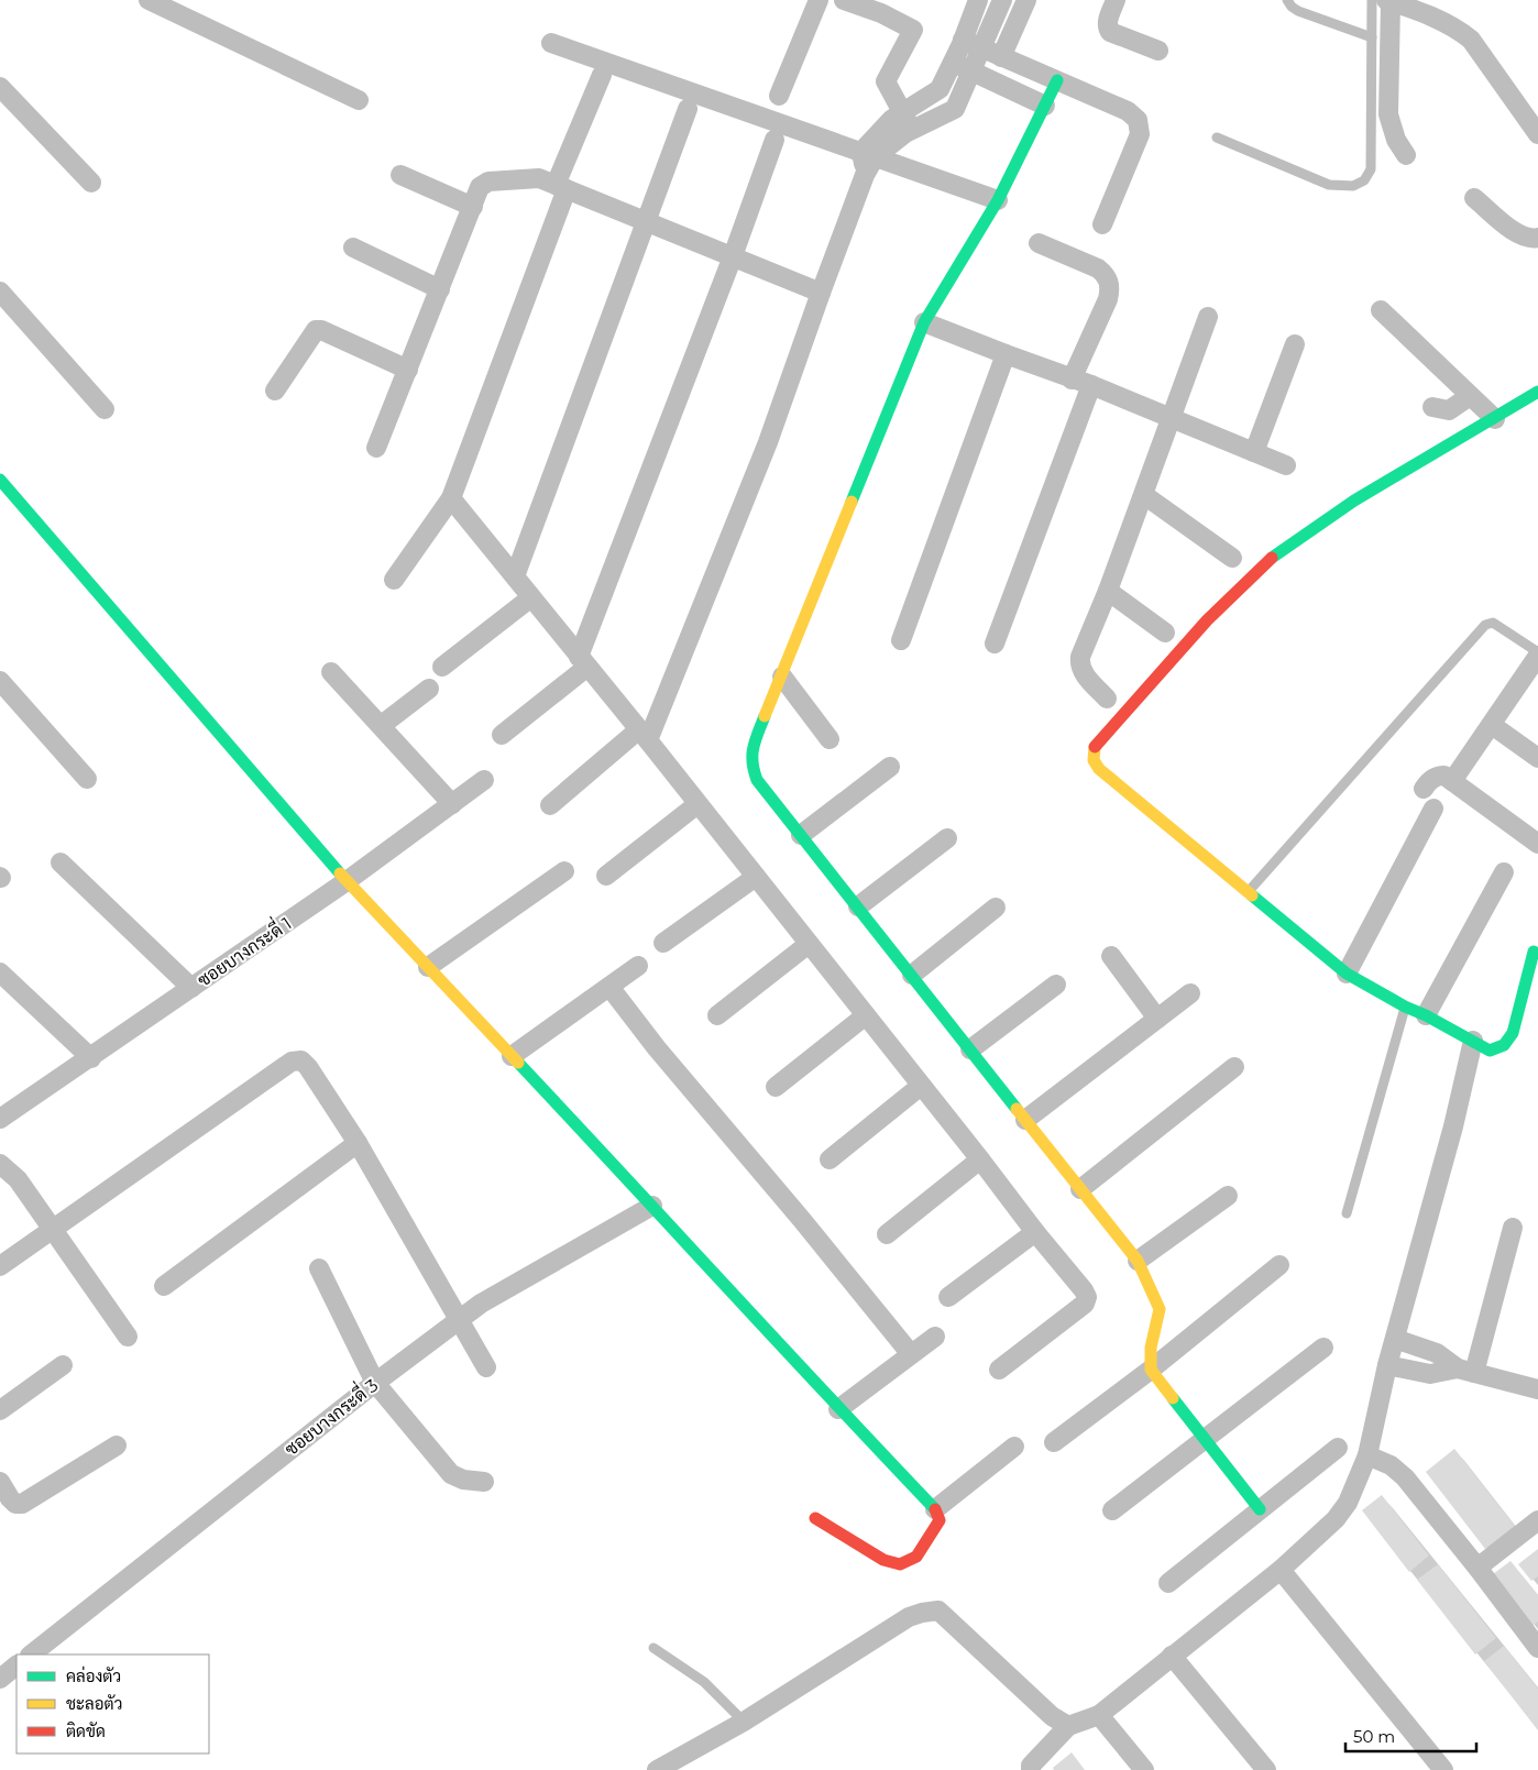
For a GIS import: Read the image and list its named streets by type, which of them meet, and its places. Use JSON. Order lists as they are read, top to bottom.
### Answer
{
  "streets": {
    "street": ["ซอยบางกระดี่ 1", "ซอยบางกระดี่ 3"]
  },
  "legend": ["คล่องตัว", "ชะลอตัว", "ติดขัด"],
  "scale_bar": "50 m"
}
